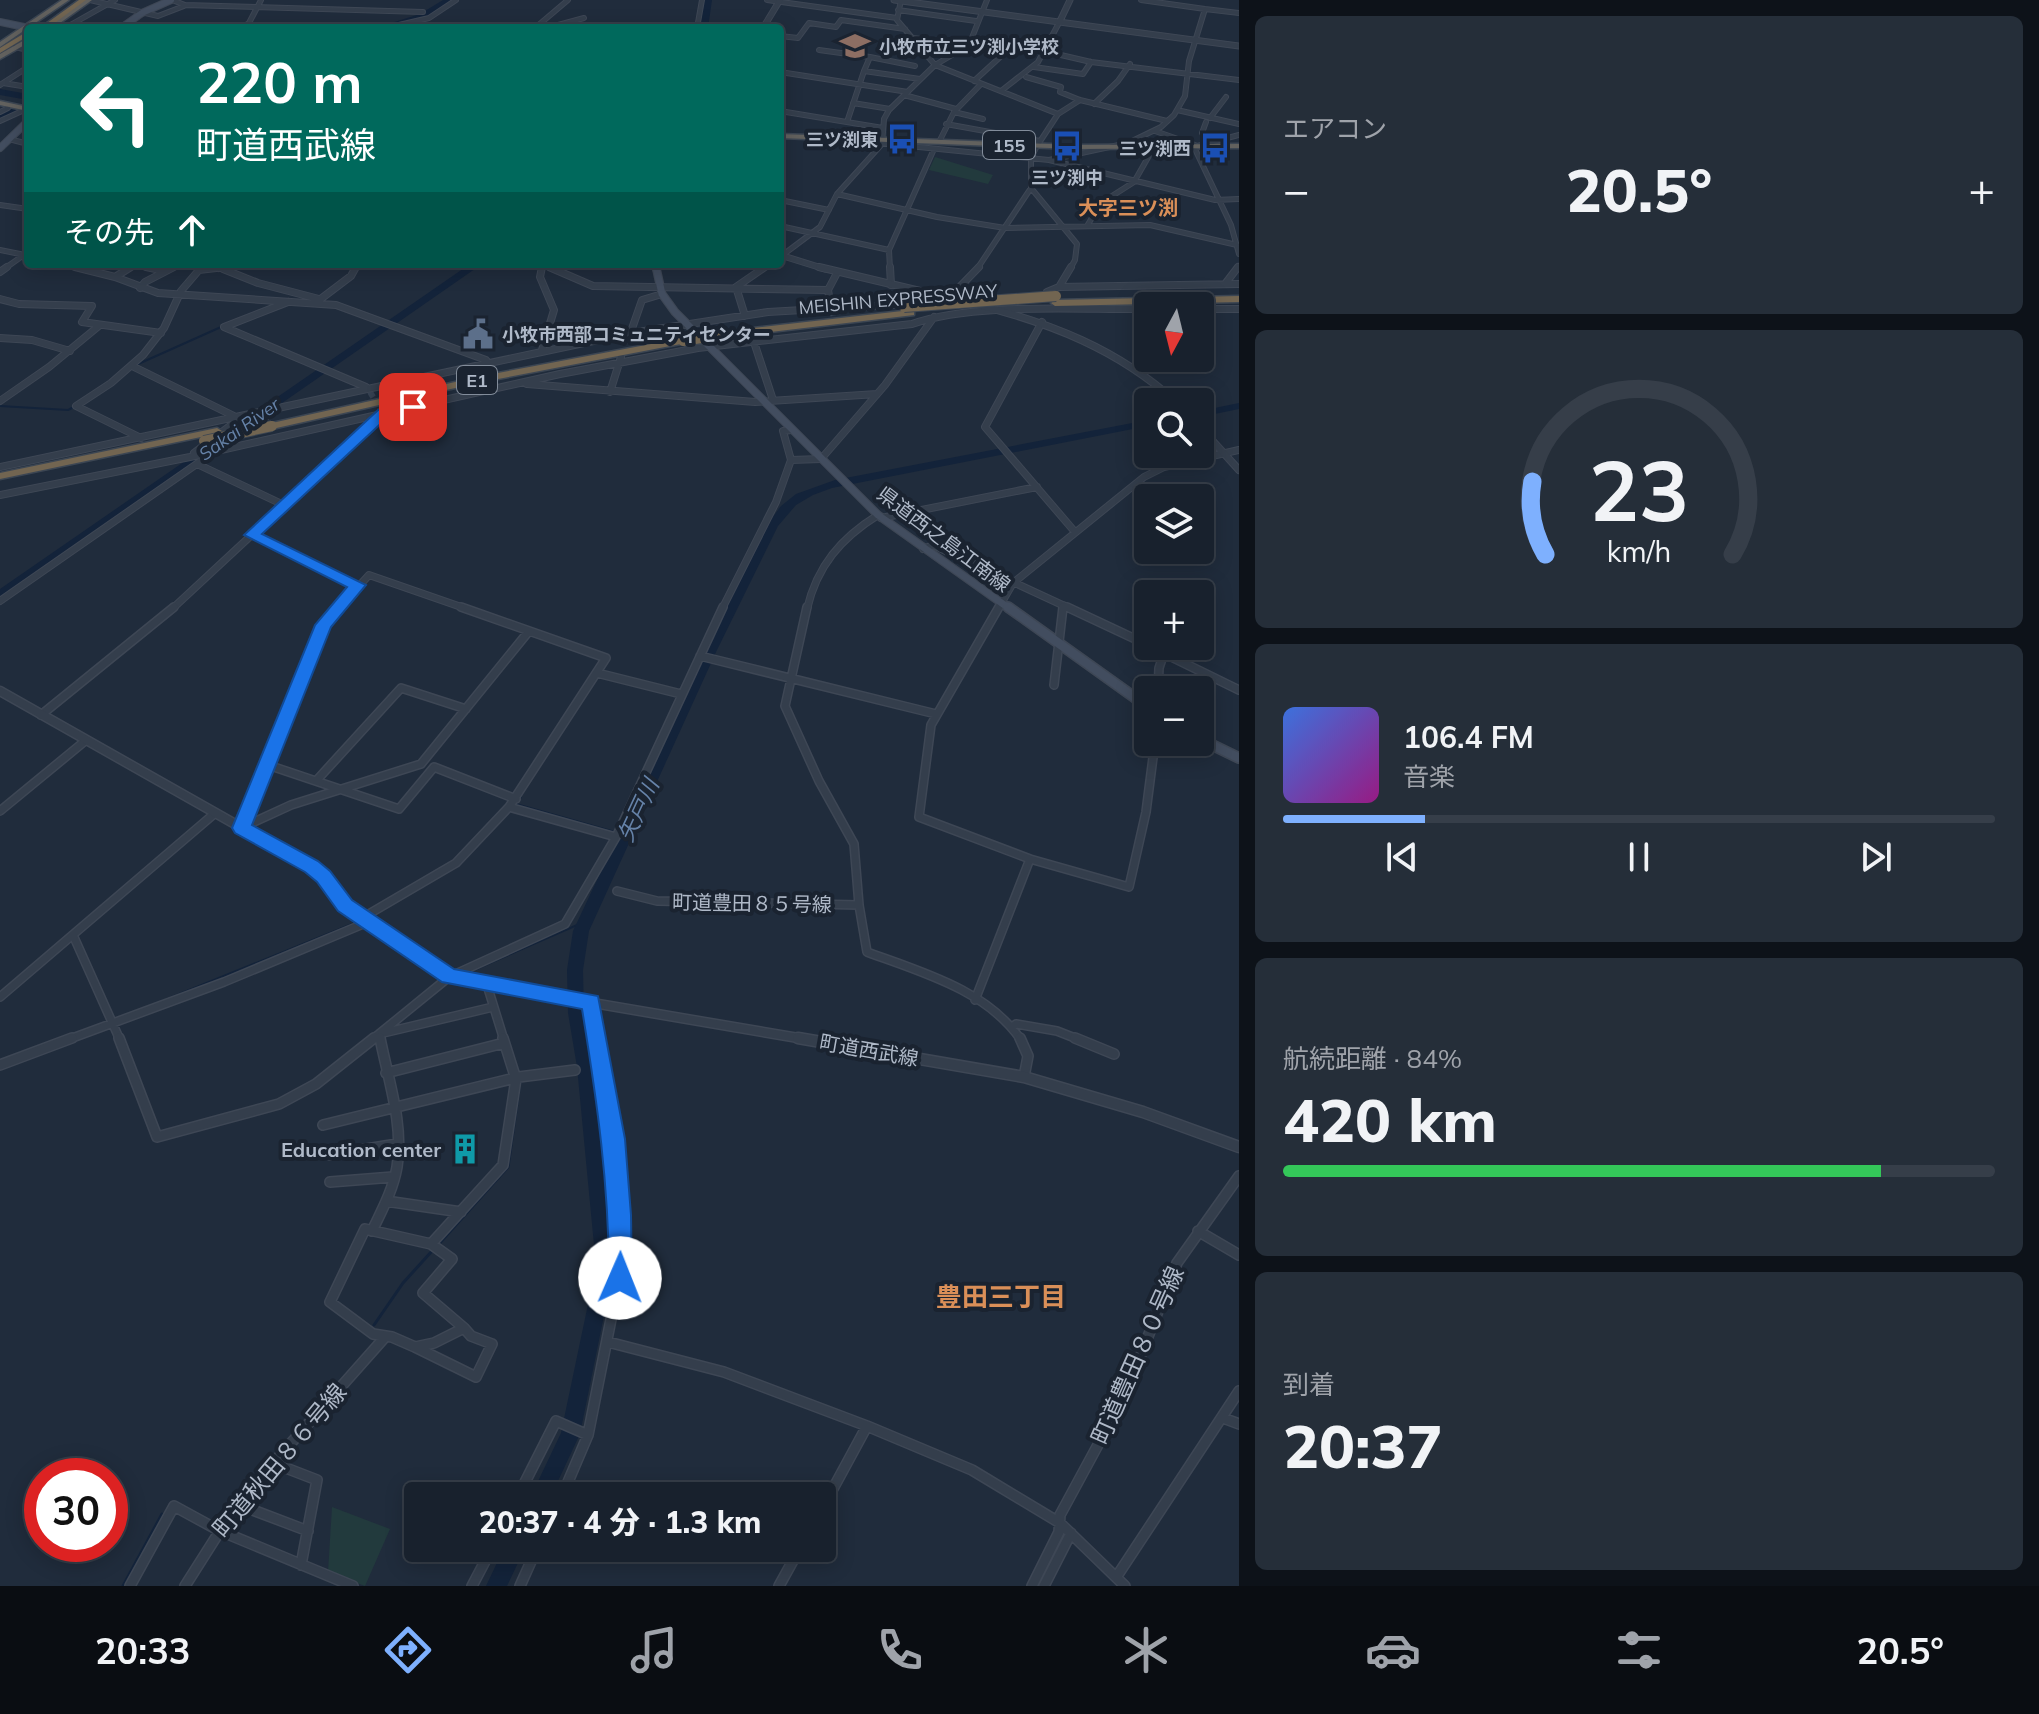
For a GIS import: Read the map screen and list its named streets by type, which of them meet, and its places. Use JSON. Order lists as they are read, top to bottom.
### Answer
{
  "streets": {
    "highway": ["155", "MEISHIN EXPRESSWAY", "E1"],
    "main road": ["県道西之島江南線"],
    "street": [
      "町道豊田８５号線",
      "町道西武線",
      "町道豊田８０号線",
      "町道秋田８６号線"
    ]
  },
  "districts": ["大字三ツ渕", "豊田三丁目"],
  "water": ["Sakai River", "矢戸川"],
  "places": {
    "school or university": ["小牧市立三ツ渕小学校"],
    "bus stop": ["三ツ渕東", "三ツ渕中", "三ツ渕西"],
    "public building": ["小牧市西部コミュニティセンター"],
    "building": ["Education center"]
  },
  "north": "bottom",
  "page": {
    "tile": [
      "エアコン",
      ["航続距離 · 84%", "420 km"],
      ["到着", "20:37"]
    ],
    "turn": ["220 m", "町道西武線"],
    "heat": ["−", "20.5°", "+"],
    "then": "その先",
    "map_buttons": ["+", "−"],
    "song": ["106.4 FM", "音楽"],
    "limit": "30",
    "trip": "20:37 · 4 分 · 1.3 km",
    "tabs": ["20:33", "20.5°"],
    "gauge": ["23", "km/h"]
  }
}
